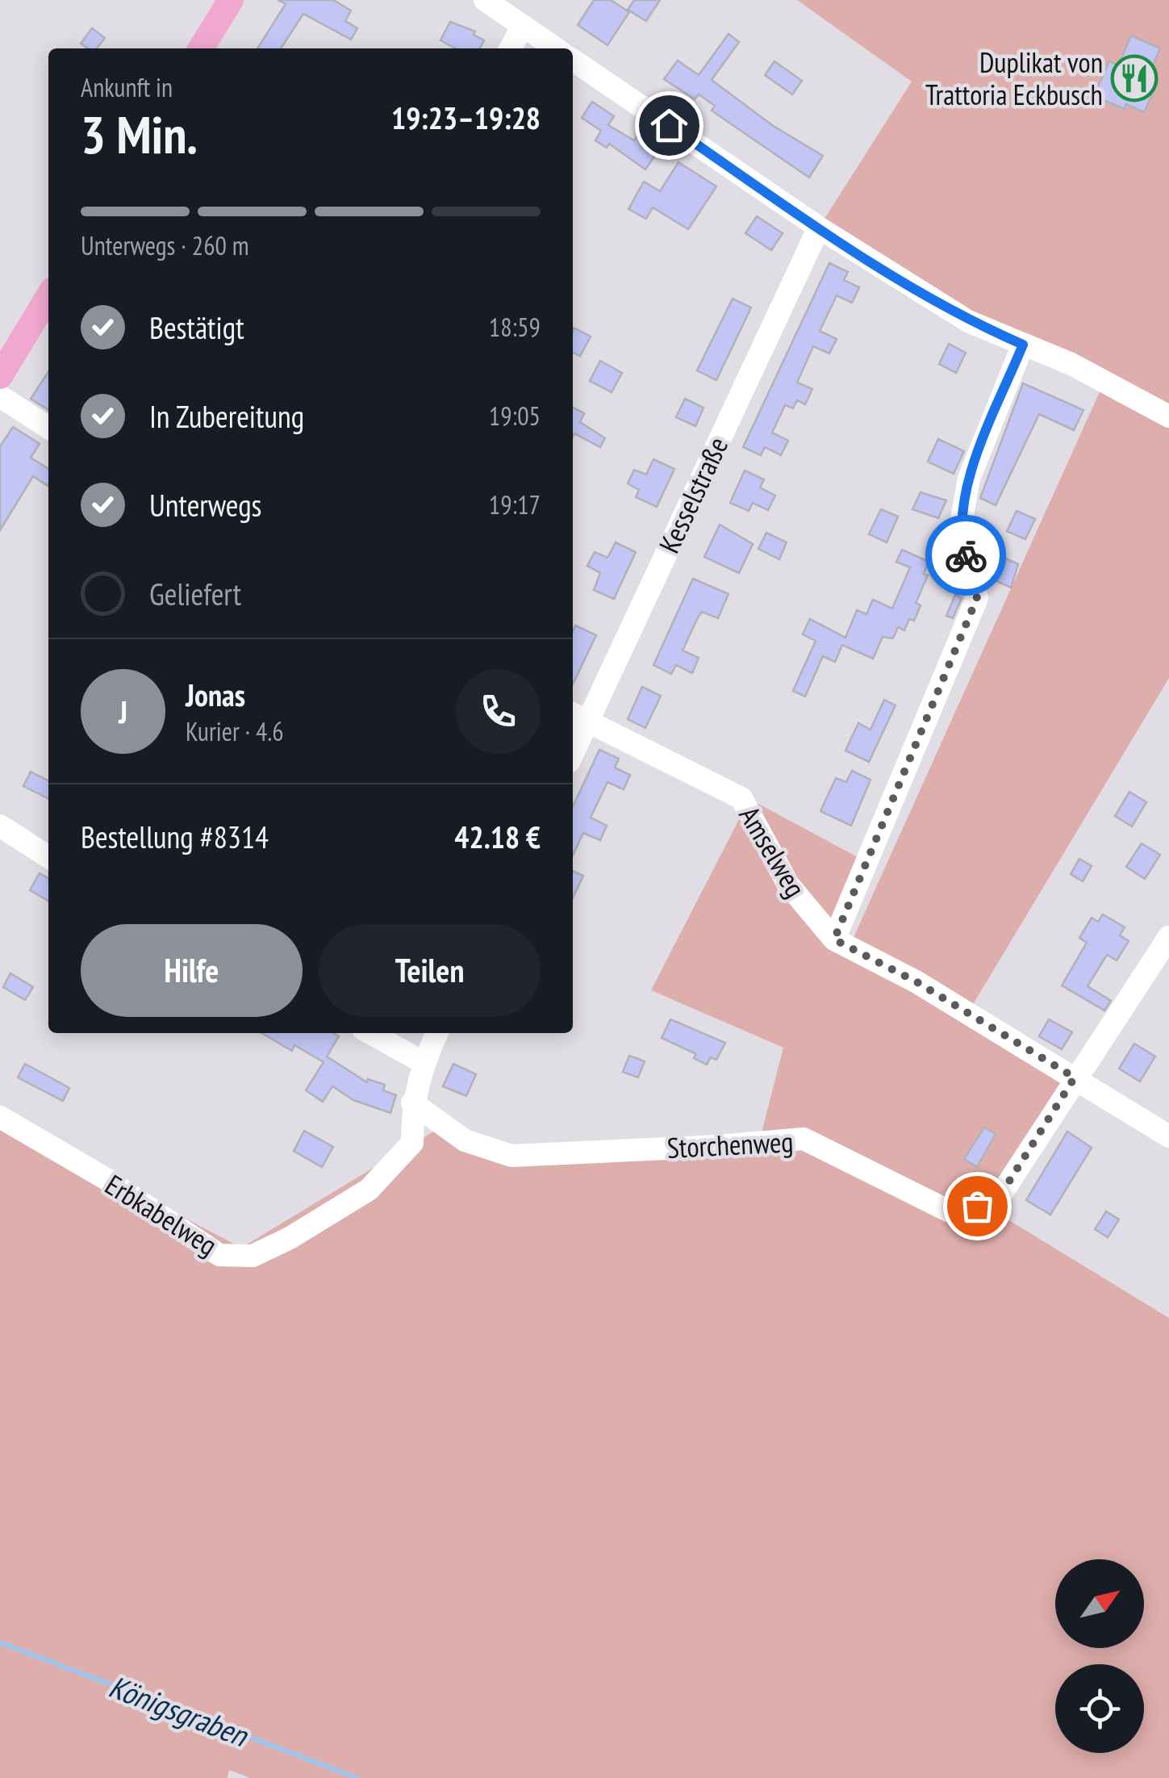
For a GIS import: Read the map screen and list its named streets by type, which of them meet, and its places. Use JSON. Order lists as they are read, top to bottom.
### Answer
{
  "streets": {
    "street": [
      "Kesselstraße",
      "Amselweg",
      "Storchenweg",
      "Erbkabelweg"
    ]
  },
  "crossings": [
    ["Kesselstraße", "Amselweg"],
    ["Amselweg", "Storchenweg"],
    ["Storchenweg", "Erbkabelweg"]
  ],
  "water": ["Königsgraben"],
  "places": {
    "restaurant": ["Duplikat von Trattoria Eckbusch"]
  },
  "north": "top right",
  "page": {
    "heading": ["3 Min.", "Ankunft in", "19:23–19:28"],
    "panel": [
      "Jonas",
      "Kurier · 4.6",
      "Bestellung #8314",
      "42.18 €"
    ],
    "bar": "Unterwegs · 260 m",
    "list": [
      ["Bestätigt", "18:59"],
      ["In Zubereitung", "19:05"],
      ["Unterwegs", "19:17"],
      "Geliefert"
    ],
    "round": "J",
    "buttons": ["Hilfe", "Teilen"]
  }
}
